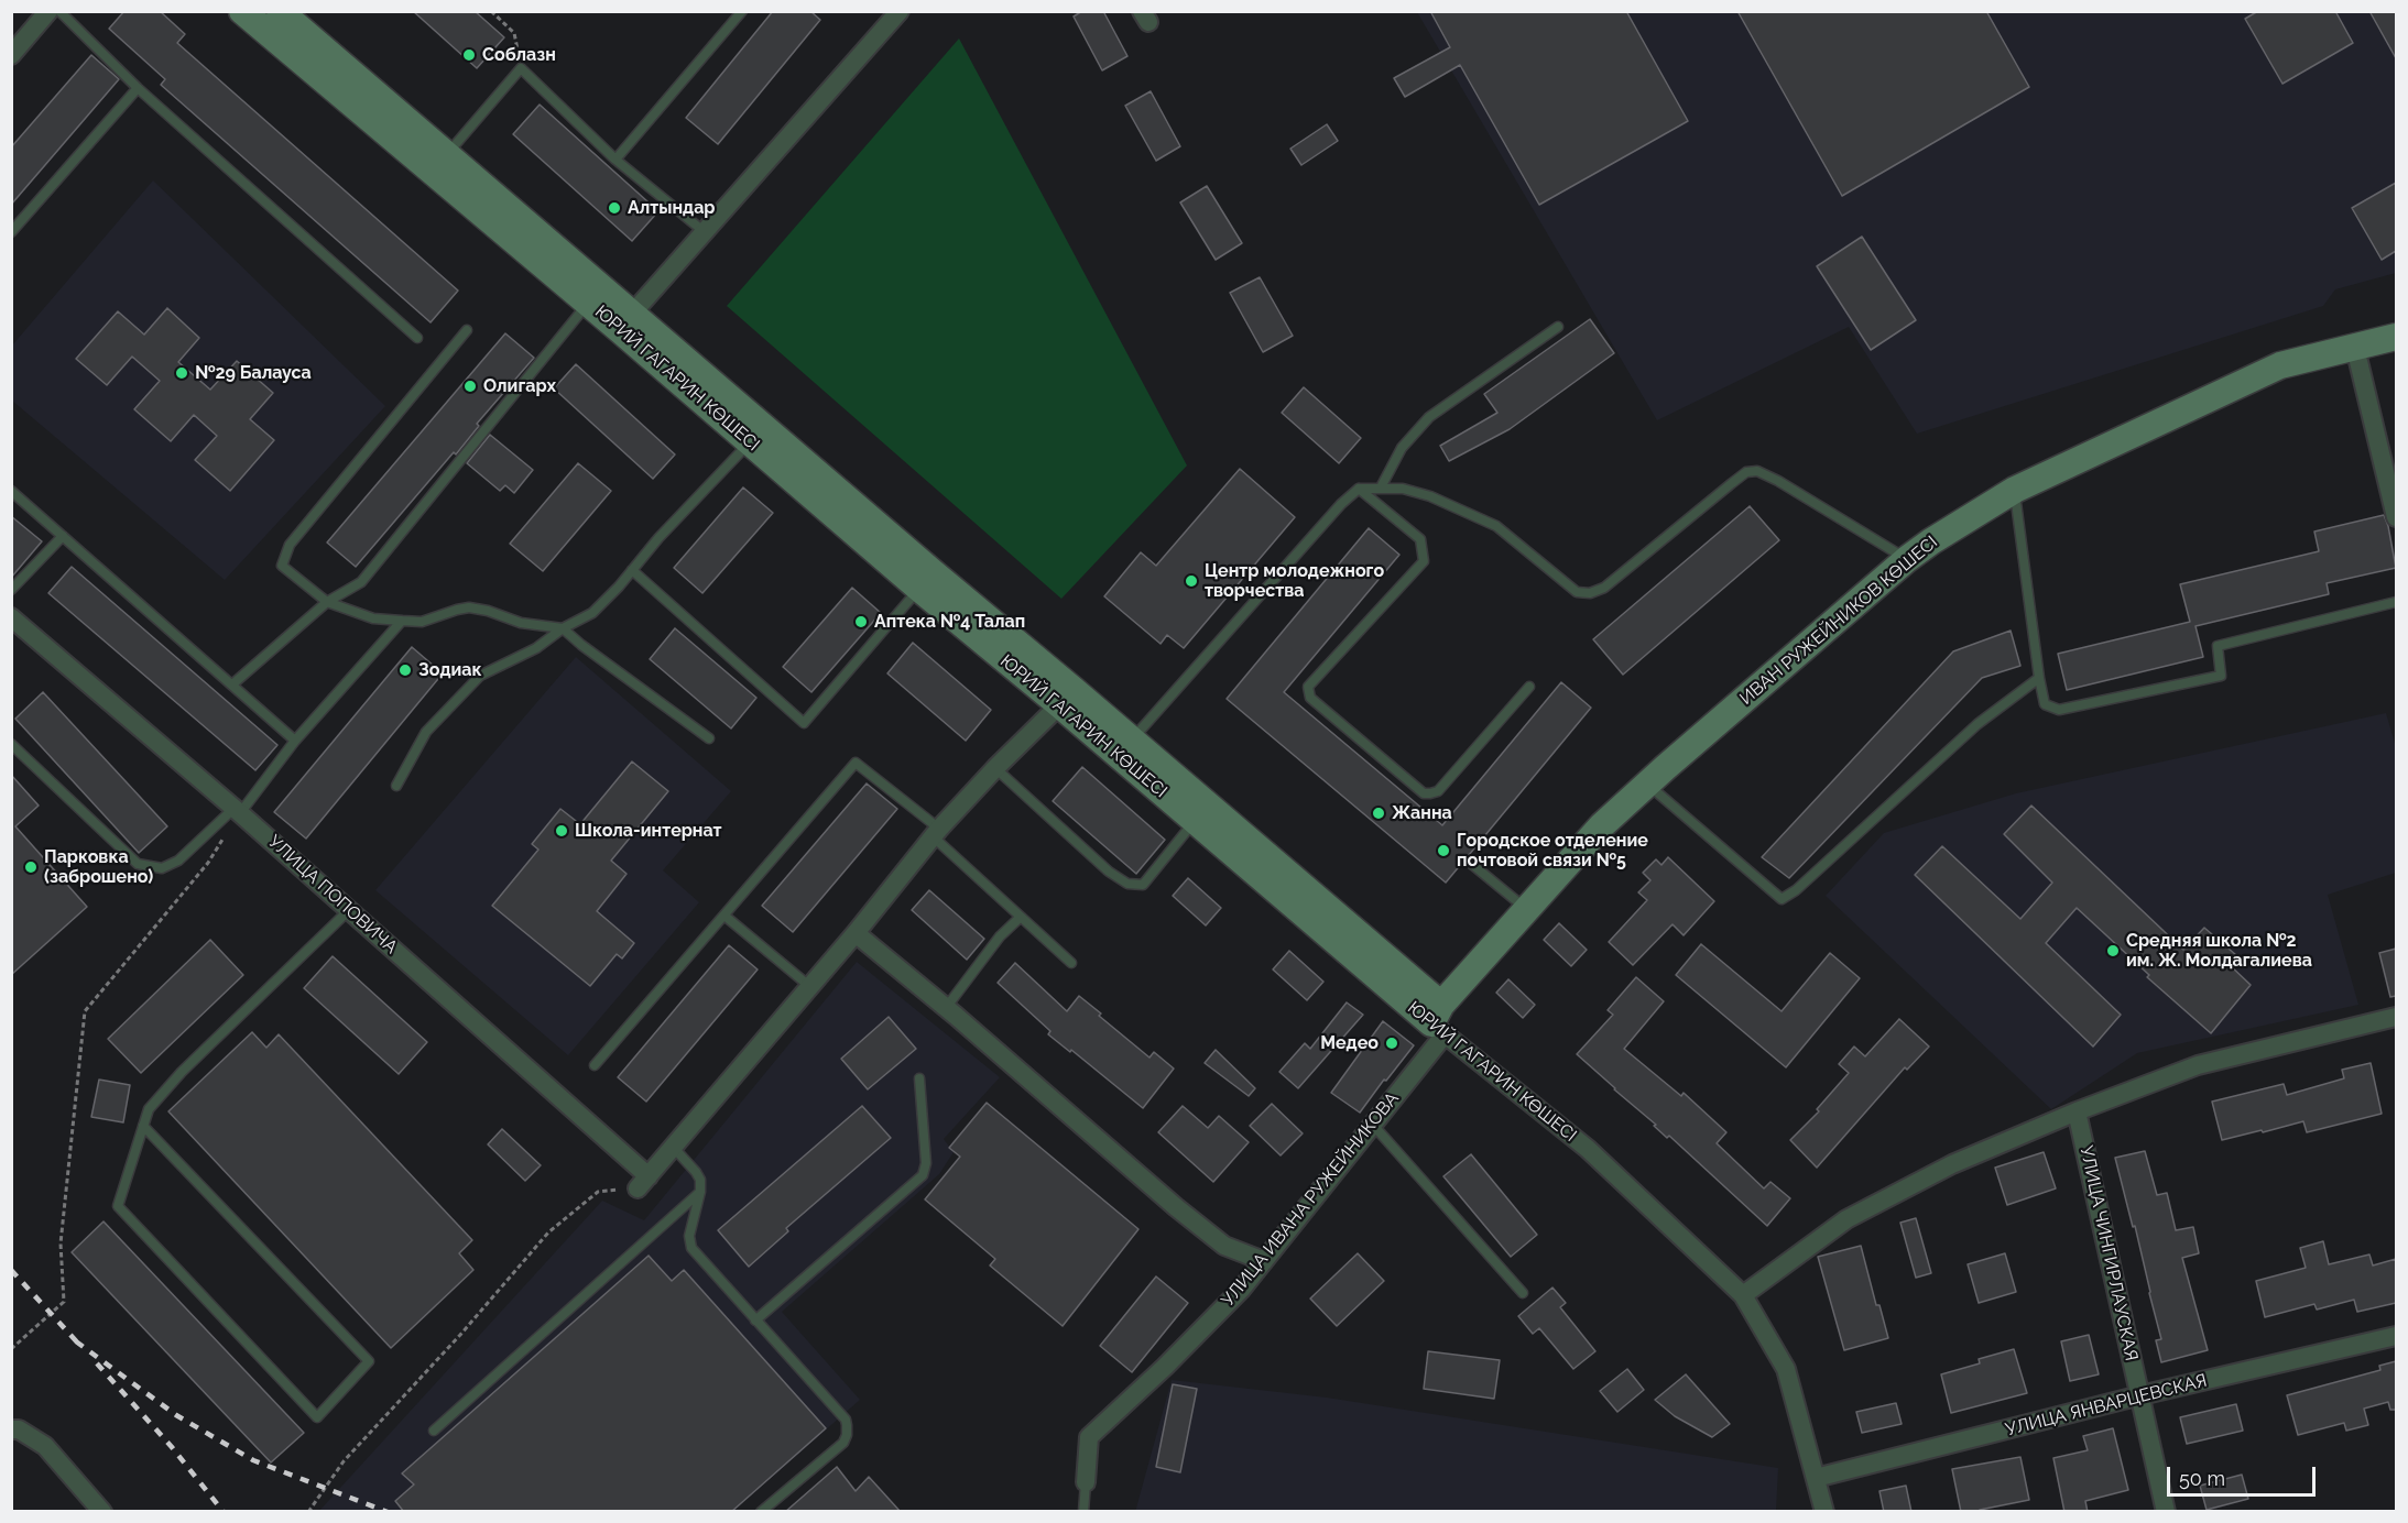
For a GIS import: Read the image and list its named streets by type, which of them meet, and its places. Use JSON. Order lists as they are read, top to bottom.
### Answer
{
  "streets": {
    "main road": ["ЮРИЙ ГАГАРИН КӨШЕСІ", "ИВАН РУЖЕЙНИКОВ КӨШЕСІ"],
    "street": [
      "УЛИЦА ПОПОВИЧА",
      "УЛИЦА ИВАНА РУЖЕЙНИКОВА",
      "УЛИЦА ЧИНГИРЛАУСКАЯ",
      "УЛИЦА ЯНВАРЦЕВСКАЯ"
    ]
  },
  "crossings": [
    ["ЮРИЙ ГАГАРИН КӨШЕСІ", "ИВАН РУЖЕЙНИКОВ КӨШЕСІ"],
    ["ЮРИЙ ГАГАРИН КӨШЕСІ", "УЛИЦА ИВАНА РУЖЕЙНИКОВА"],
    ["ЮРИЙ ГАГАРИН КӨШЕСІ", "УЛИЦА ЯНВАРЦЕВСКАЯ"],
    ["ИВАН РУЖЕЙНИКОВ КӨШЕСІ", "УЛИЦА ИВАНА РУЖЕЙНИКОВА"],
    ["УЛИЦА ЧИНГИРЛАУСКАЯ", "УЛИЦА ЯНВАРЦЕВСКАЯ"]
  ],
  "places": [
    "Соблазн",
    "Алтындар",
    "№29 Балауса",
    "Олигарх",
    "Центр молодежного творчества",
    "Аптека №4 Талап",
    "Зодиак",
    "Жанна",
    "Школа-интернат",
    "Городское отделение почтовой связи №5",
    "Парковка (заброшено)",
    "Средняя школа №2 им. Ж. Молдагалиева",
    "Медео"
  ],
  "scale_bar": "50 m"
}
